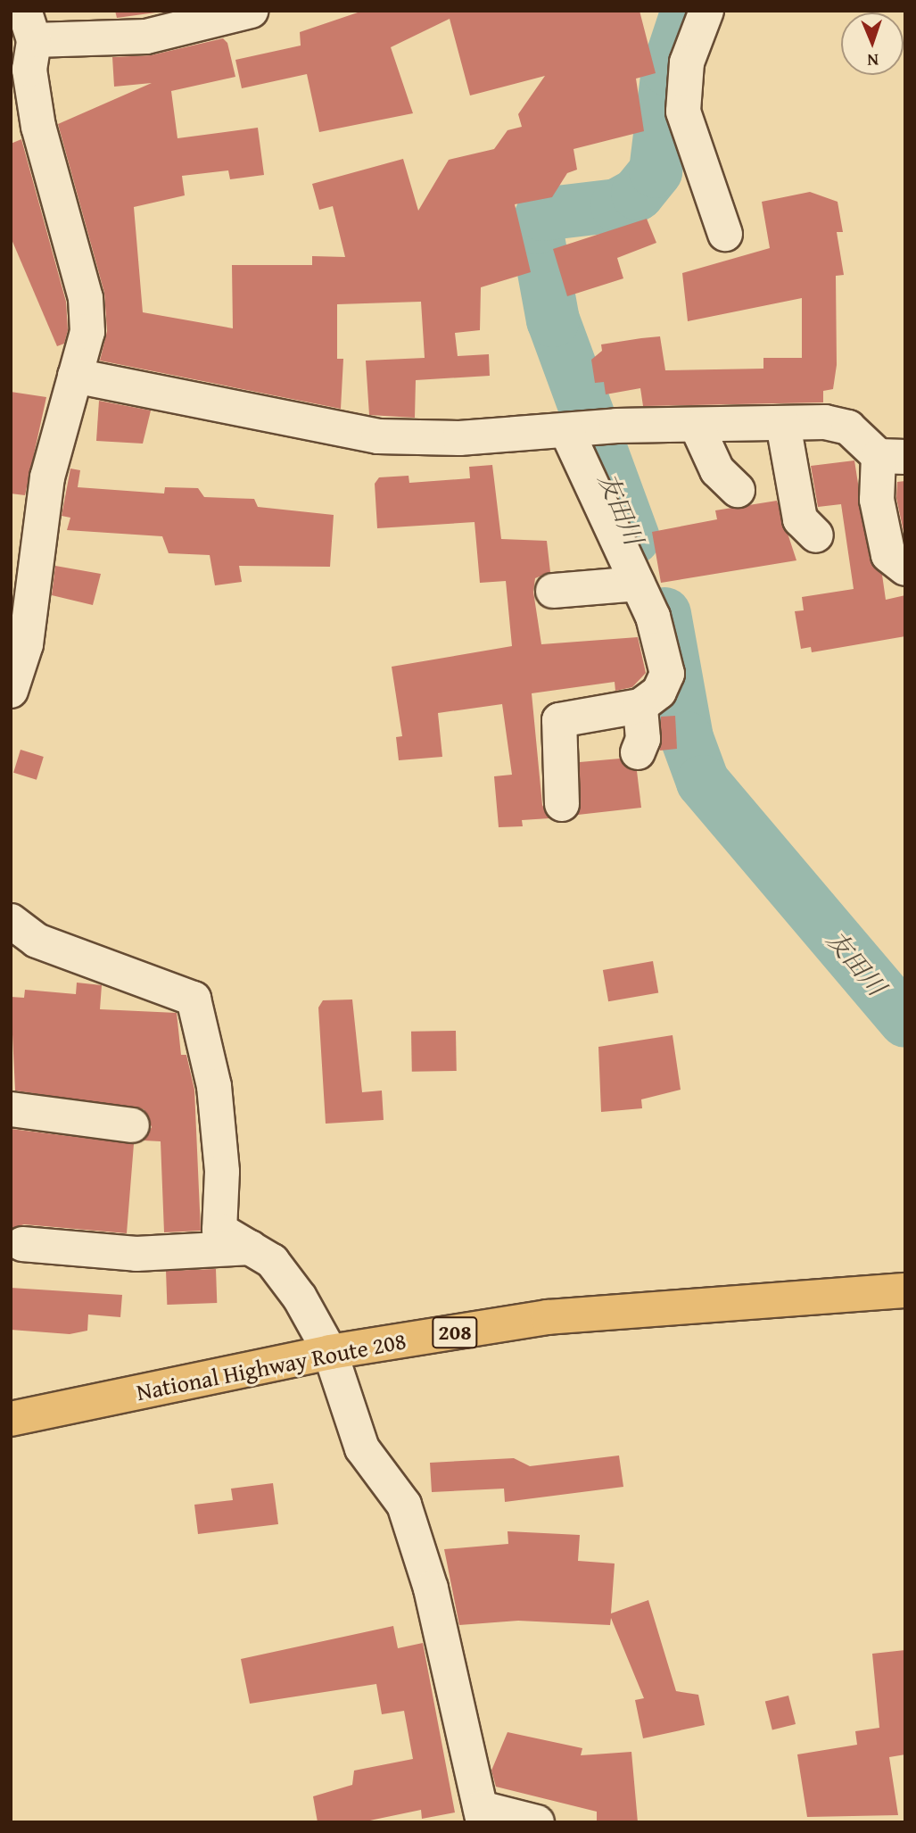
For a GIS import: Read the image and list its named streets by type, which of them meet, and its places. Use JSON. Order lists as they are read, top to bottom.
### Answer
{
  "streets": {
    "highway": ["208", "National Highway Route 208"]
  },
  "water": ["友田川"],
  "north": "bottom"
}
